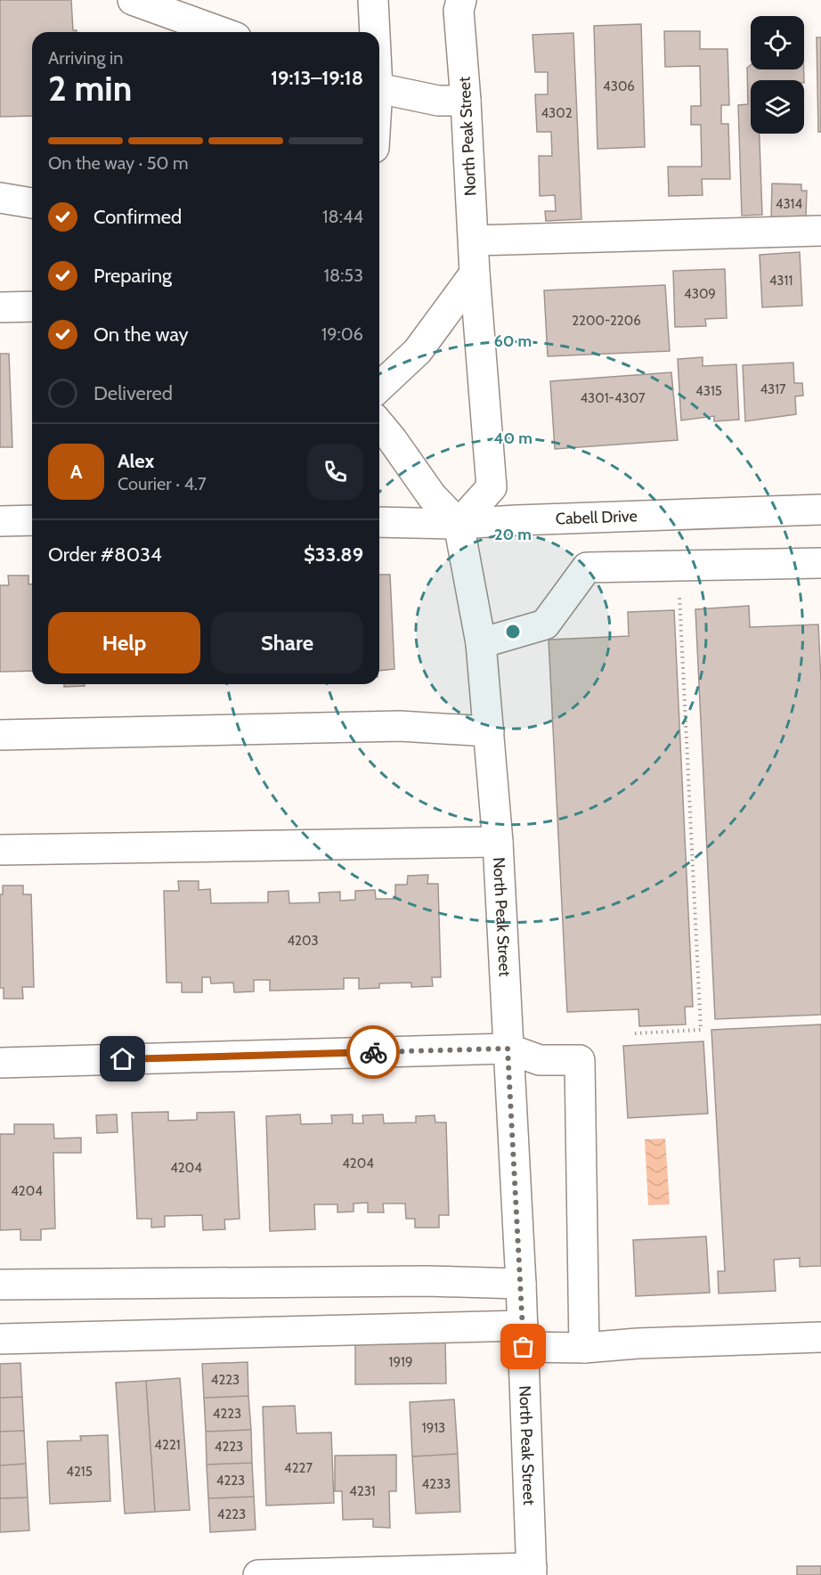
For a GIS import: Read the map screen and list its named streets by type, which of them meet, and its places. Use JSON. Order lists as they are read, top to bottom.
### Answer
{
  "streets": {
    "street": ["North Peak Street", "Cabell Drive"]
  },
  "crossings": [
    ["North Peak Street", "Cabell Drive"]
  ],
  "house_numbers": [
    "4306",
    "4302",
    "4314",
    "4311",
    "4309",
    "2200-2206",
    "4317",
    "4315",
    "4301-4307",
    "4203",
    "4204",
    "4204",
    "4204",
    "1919",
    "4223",
    "4223",
    "1913",
    "4221",
    "4223",
    "4227",
    "4215",
    "4223",
    "4233",
    "4231",
    "4223"
  ],
  "page": {
    "heading": ["2 min", "Arriving in", "19:13–19:18"],
    "panel": [
      "Alex",
      "Courier · 4.7",
      "Order #8034",
      "$33.89"
    ],
    "bar": "On the way · 50 m",
    "list": [
      ["Confirmed", "18:44"],
      ["Preparing", "18:53"],
      ["On the way", "19:06"],
      "Delivered"
    ],
    "round": "A",
    "buttons": ["Help", "Share"]
  },
  "rings": ["60 m", "40 m", "20 m"]
}
